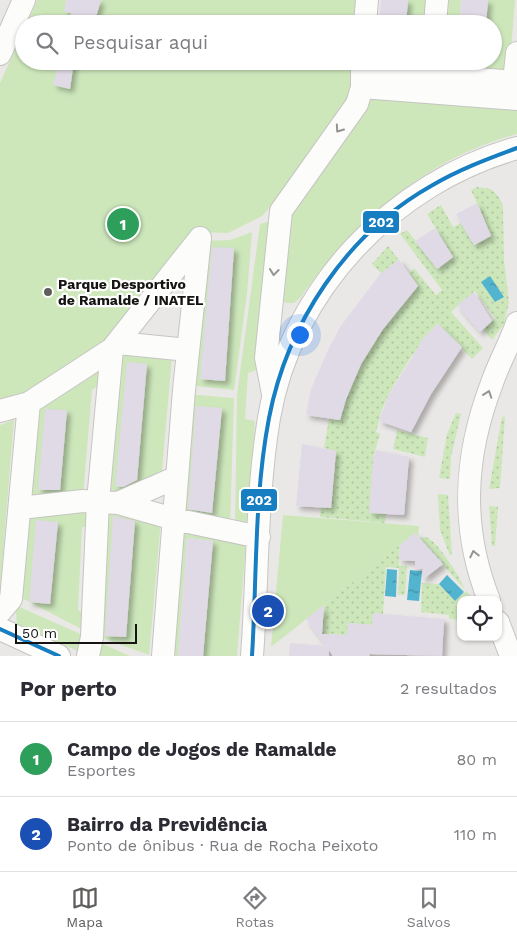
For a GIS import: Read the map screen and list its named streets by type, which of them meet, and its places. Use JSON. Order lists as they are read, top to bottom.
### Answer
{
  "places": ["Parque Desportivo de Ramalde / INATEL"],
  "lines": ["transit line 202"],
  "scale_bar": "50 m",
  "page": {
    "search": "Pesquisar aqui",
    "pins": ["1", "2"],
    "scale": "50 m",
    "heading": ["Por perto", "2 resultados"],
    "list": [
      {
        "mark": "1",
        "name": "Campo de Jogos de Ramalde",
        "note": "Esportes",
        "value": "80 m"
      },
      {
        "mark": "2",
        "name": "Bairro da Previdência",
        "note": "Ponto de ônibus · Rua de Rocha Peixoto",
        "value": "110 m"
      }
    ],
    "nav": ["Mapa", "Rotas", "Salvos"]
  }
}
